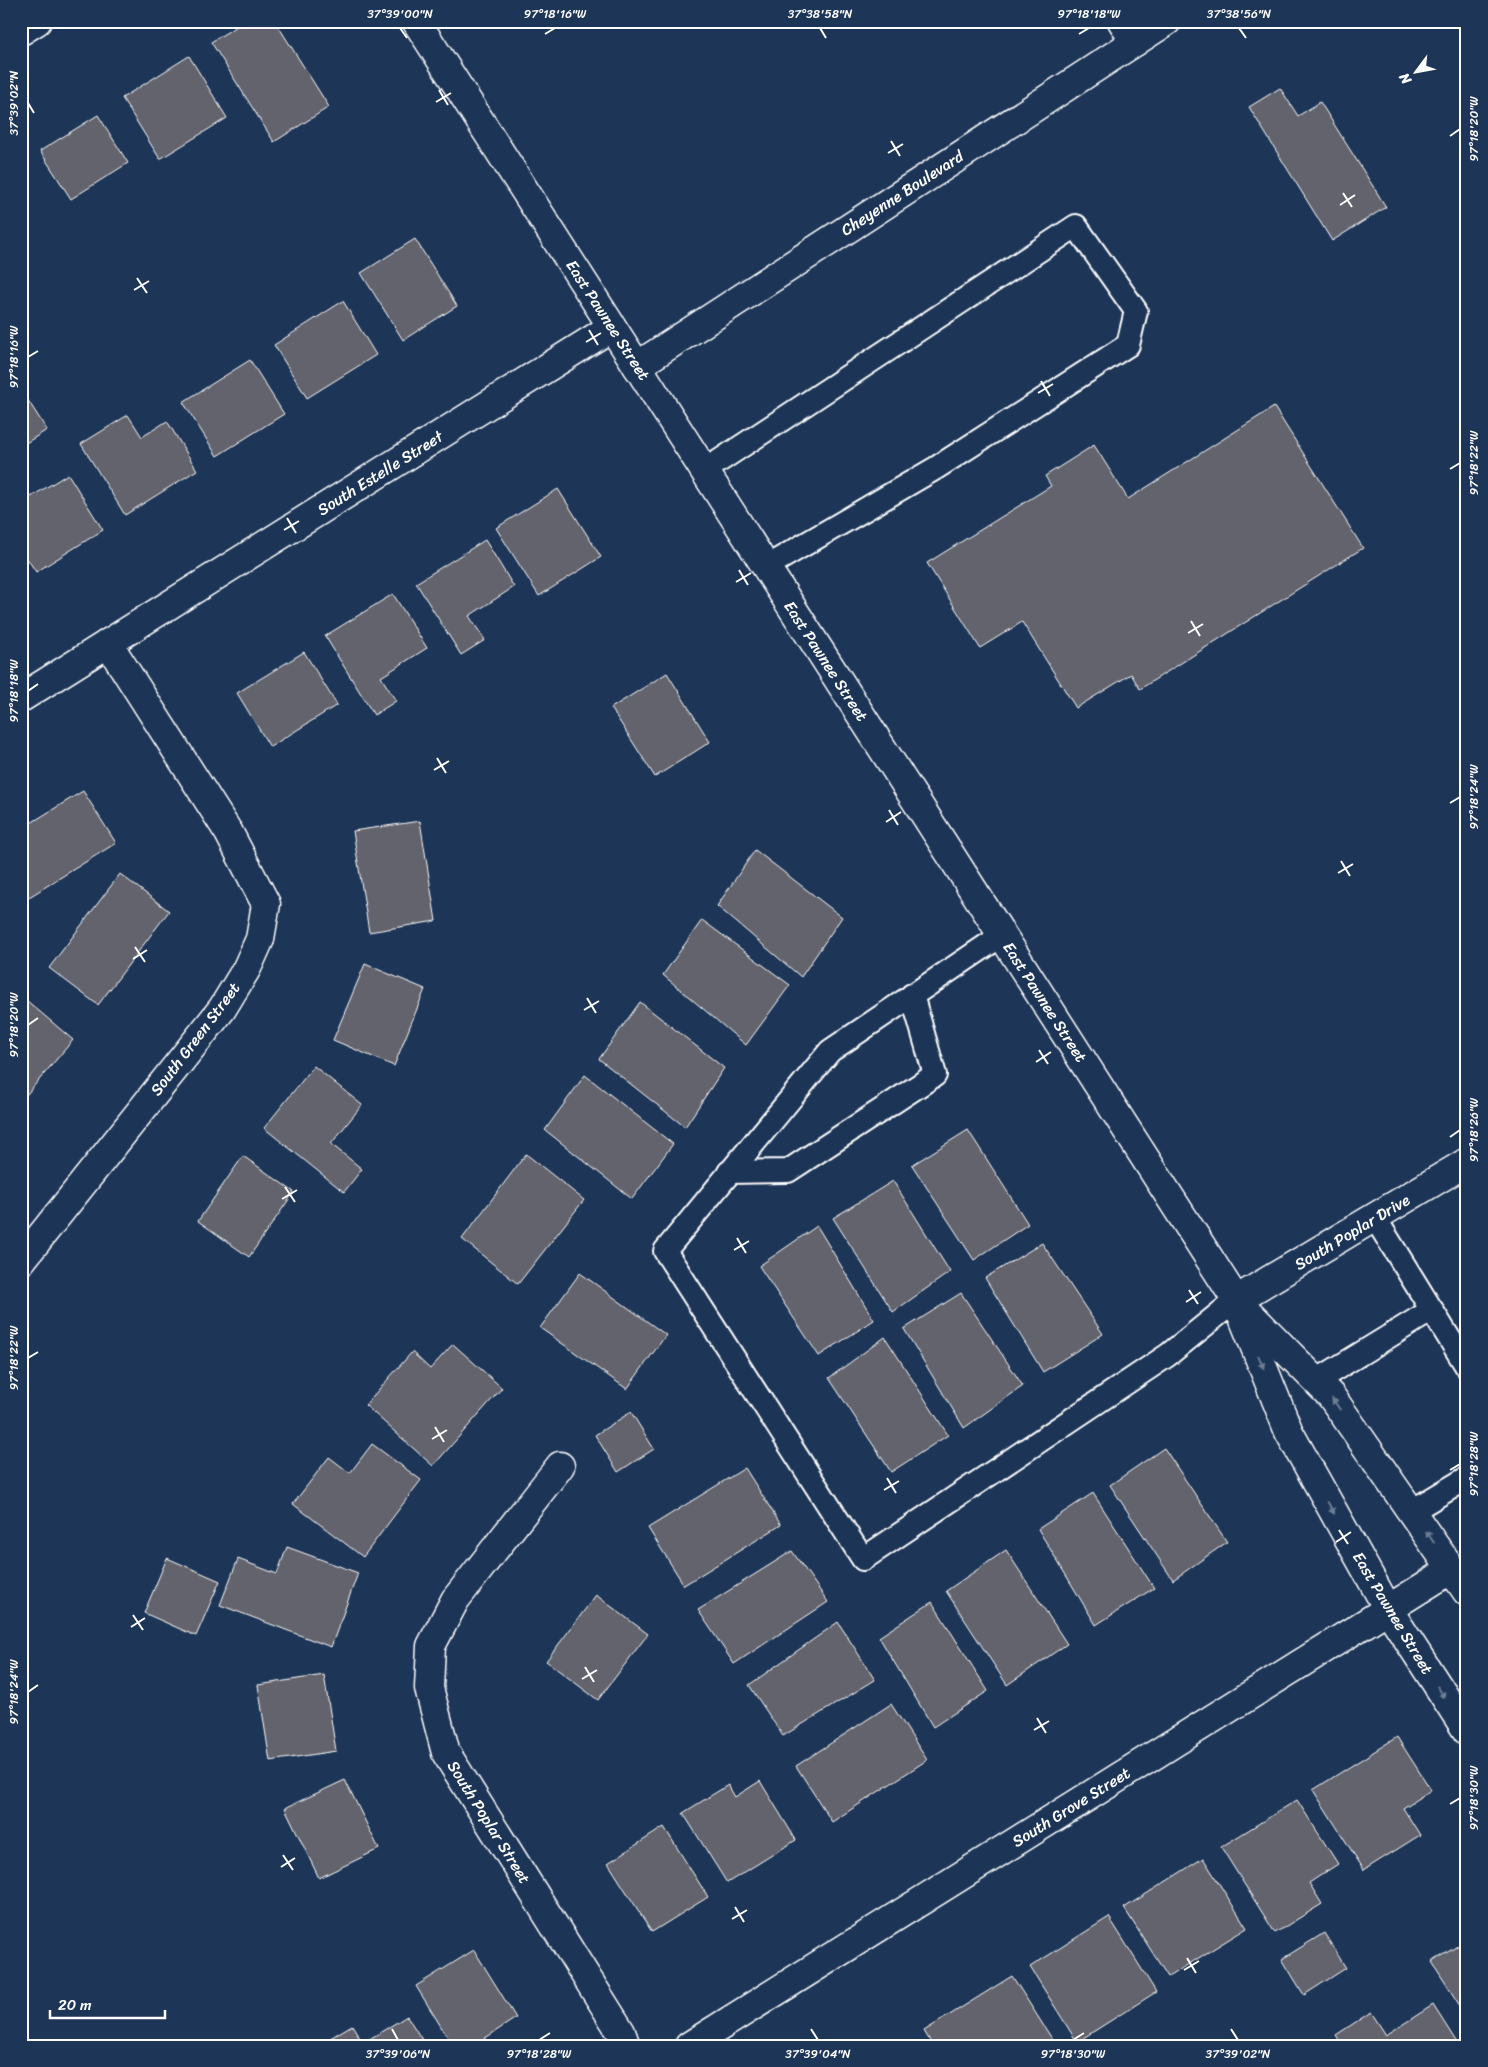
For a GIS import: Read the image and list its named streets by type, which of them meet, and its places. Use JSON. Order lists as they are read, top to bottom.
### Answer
{
  "streets": {
    "street": [
      "Cheyenne Boulevard",
      "East Pawnee Street",
      "South Estelle Street",
      "South Green Street",
      "South Poplar Drive",
      "South Grove Street",
      "South Poplar Street"
    ]
  },
  "crossings": [
    ["Cheyenne Boulevard", "East Pawnee Street"],
    ["East Pawnee Street", "South Estelle Street"],
    ["East Pawnee Street", "South Poplar Drive"],
    ["East Pawnee Street", "South Grove Street"],
    ["South Estelle Street", "South Green Street"]
  ],
  "scale_bar": "20 m",
  "north": "bottom left",
  "coordinates": [
    "37°39'00\"N",
    "97°18'16\"W",
    "37°38'58\"N",
    "97°18'18\"W",
    "37°38'56\"N",
    "37°39'02\"N",
    "97°18'20\"W",
    "97°18'22\"W",
    "97°18'24\"W",
    "97°18'26\"W",
    "97°18'28\"W",
    "97°18'30\"W",
    "37°39'06\"N",
    "37°39'04\"N"
  ]
}
